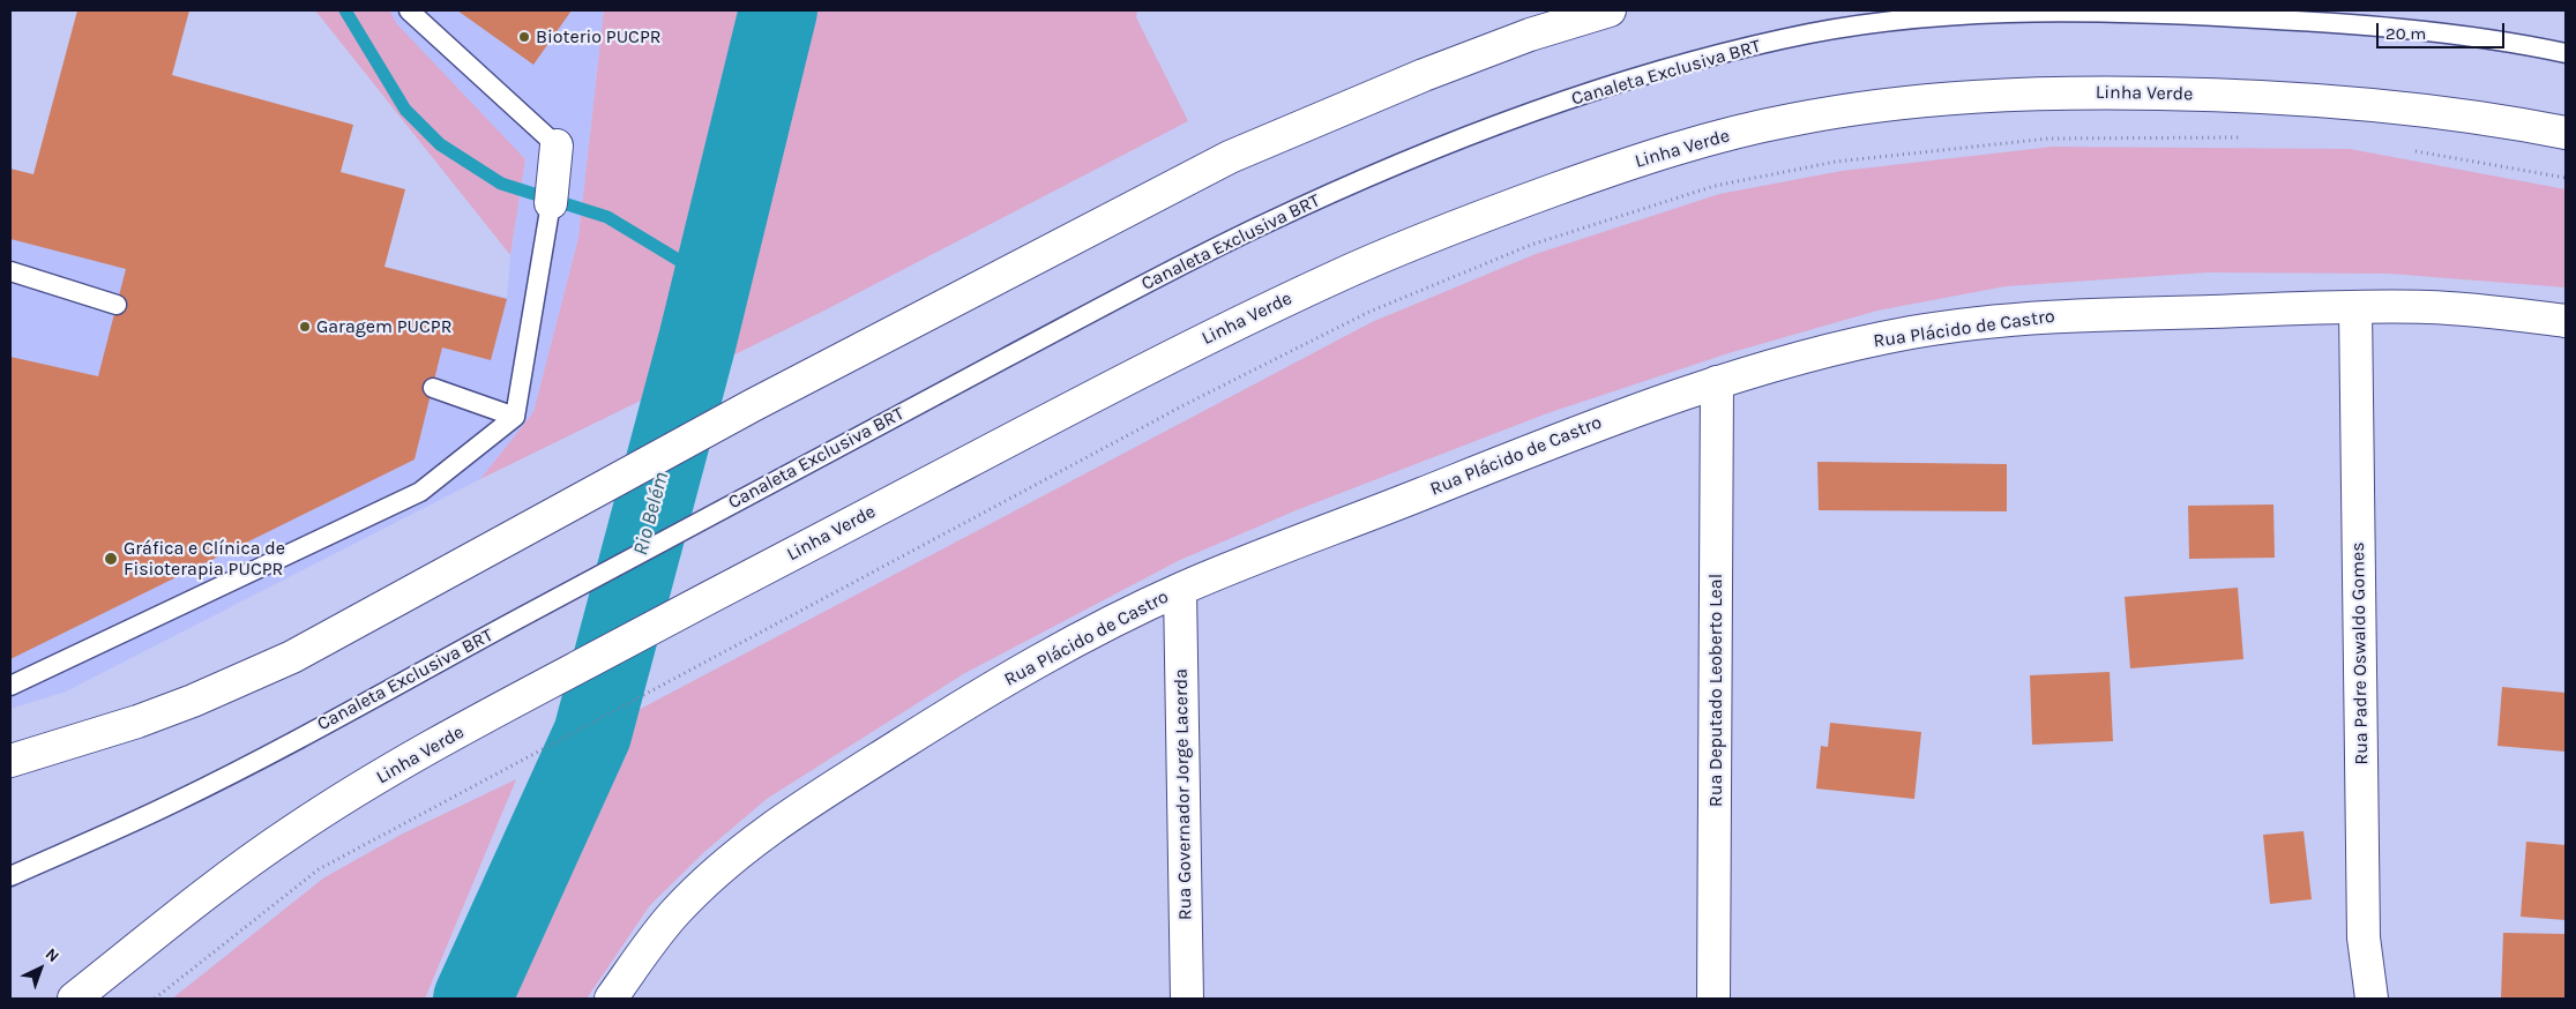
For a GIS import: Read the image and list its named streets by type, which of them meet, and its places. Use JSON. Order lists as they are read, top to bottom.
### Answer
{
  "streets": {
    "main road": [
      "Linha Verde",
      "Rua Plácido de Castro",
      "Rua Padre Oswaldo Gomes",
      "Rua Deputado Leoberto Leal",
      "Rua Governador Jorge Lacerda"
    ],
    "lane": ["Canaleta Exclusiva BRT"]
  },
  "crossings": [
    ["Rua Plácido de Castro", "Rua Padre Oswaldo Gomes"],
    ["Rua Plácido de Castro", "Rua Deputado Leoberto Leal"],
    ["Rua Plácido de Castro", "Rua Governador Jorge Lacerda"]
  ],
  "water": ["Rio Belém"],
  "places": ["Bioterio PUCPR", "Garagem PUCPR", "Gráfica e Clínica de Fisioterapia PUCPR"],
  "scale_bar": "20 m",
  "north": "top right"
}
